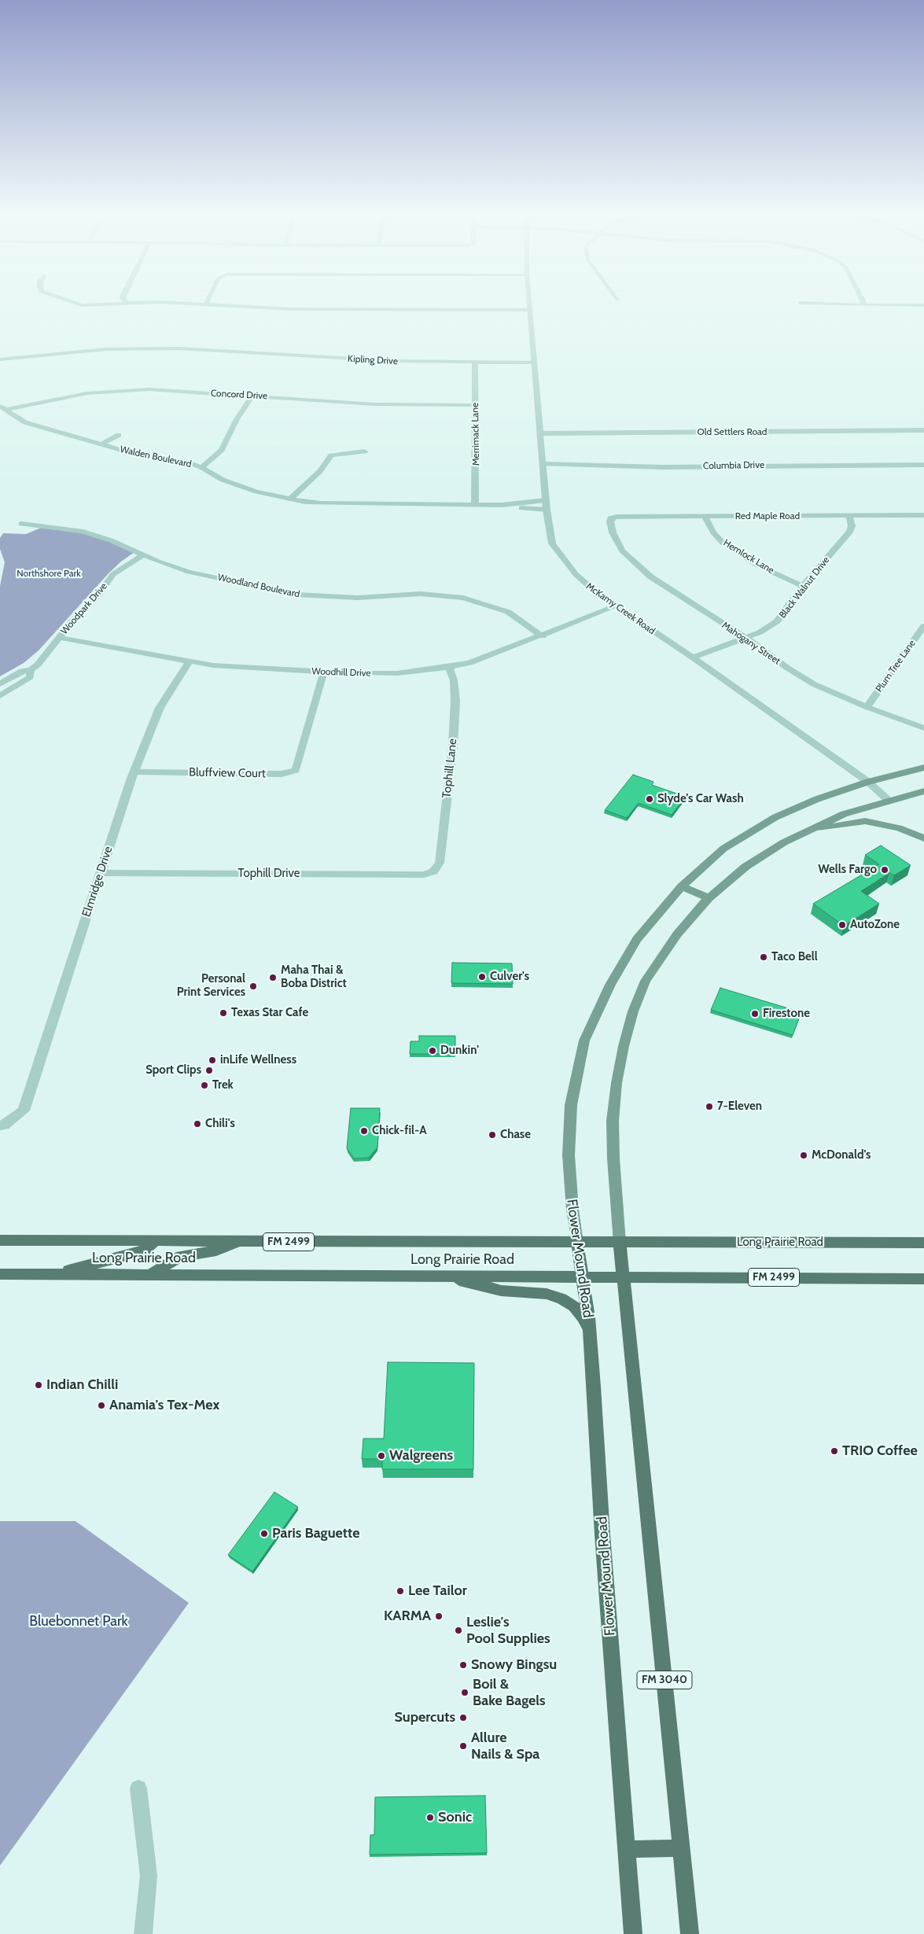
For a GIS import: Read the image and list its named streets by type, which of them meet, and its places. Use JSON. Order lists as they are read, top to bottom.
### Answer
{
  "streets": {
    "main road": [
      "FM 2499",
      "Long Prairie Road",
      "Flower Mound Road",
      "FM 3040"
    ],
    "street": [
      "Kipling Drive",
      "Concord Drive",
      "Old Settlers Road",
      "Merrimack Lane",
      "Walden Boulevard",
      "Columbia Drive",
      "Red Maple Road",
      "Hemlock Lane",
      "Woodland Boulevard",
      "Black Walnut Drive",
      "Woodpark Drive",
      "McKamy Creek Road",
      "Mahogany Street",
      "Plum Tree Lane",
      "Woodhill Drive",
      "Tophill Lane",
      "Bluffview Court",
      "Tophill Drive",
      "Elmridge Drive"
    ]
  },
  "crossings": [
    ["Kipling Drive", "Merrimack Lane"],
    ["Kipling Drive", "McKamy Creek Road"],
    ["Concord Drive", "Merrimack Lane"],
    ["Concord Drive", "Walden Boulevard"],
    ["Old Settlers Road", "McKamy Creek Road"],
    ["Merrimack Lane", "Walden Boulevard"],
    ["Walden Boulevard", "McKamy Creek Road"],
    ["Columbia Drive", "McKamy Creek Road"],
    ["Red Maple Road", "Hemlock Lane"],
    ["Red Maple Road", "Black Walnut Drive"],
    ["Red Maple Road", "Mahogany Street"],
    ["Hemlock Lane", "Black Walnut Drive"],
    ["Woodland Boulevard", "Woodpark Drive"],
    ["Woodland Boulevard", "Woodhill Drive"],
    ["Black Walnut Drive", "McKamy Creek Road"],
    ["Black Walnut Drive", "Mahogany Street"],
    ["Woodpark Drive", "Woodhill Drive"],
    ["McKamy Creek Road", "Woodhill Drive"],
    ["McKamy Creek Road", "Flower Mound Road"],
    ["Mahogany Street", "Plum Tree Lane"],
    ["Woodhill Drive", "Tophill Lane"],
    ["Woodhill Drive", "Bluffview Court"],
    ["Woodhill Drive", "Elmridge Drive"],
    ["Tophill Lane", "Tophill Drive"],
    ["Bluffview Court", "Elmridge Drive"],
    ["Tophill Drive", "Elmridge Drive"],
    ["Long Prairie Road", "Flower Mound Road"],
    ["Long Prairie Road", "FM 3040"]
  ],
  "parks": ["Northshore Park", "Bluebonnet Park"],
  "places": [
    "Slyde's Car Wash",
    "Wells Fargo",
    "AutoZone",
    "Taco Bell",
    "Culver's",
    "Maha Thai & Boba District",
    "Personal Print Services",
    "Texas Star Cafe",
    "Firestone",
    "Dunkin'",
    "inLife Wellness",
    "Sport Clips",
    "Trek",
    "7-Eleven",
    "Chili's",
    "Chick-fil-A",
    "Chase",
    "McDonald's",
    "Indian Chilli",
    "Anamia's Tex-Mex",
    "TRIO Coffee",
    "Walgreens",
    "Paris Baguette",
    "Lee Tailor",
    "KARMA",
    "Leslie's Pool Supplies",
    "Snowy Bingsu",
    "Boil & Bake Bagels",
    "Supercuts",
    "Allure Nails & Spa",
    "Sonic"
  ]
}
